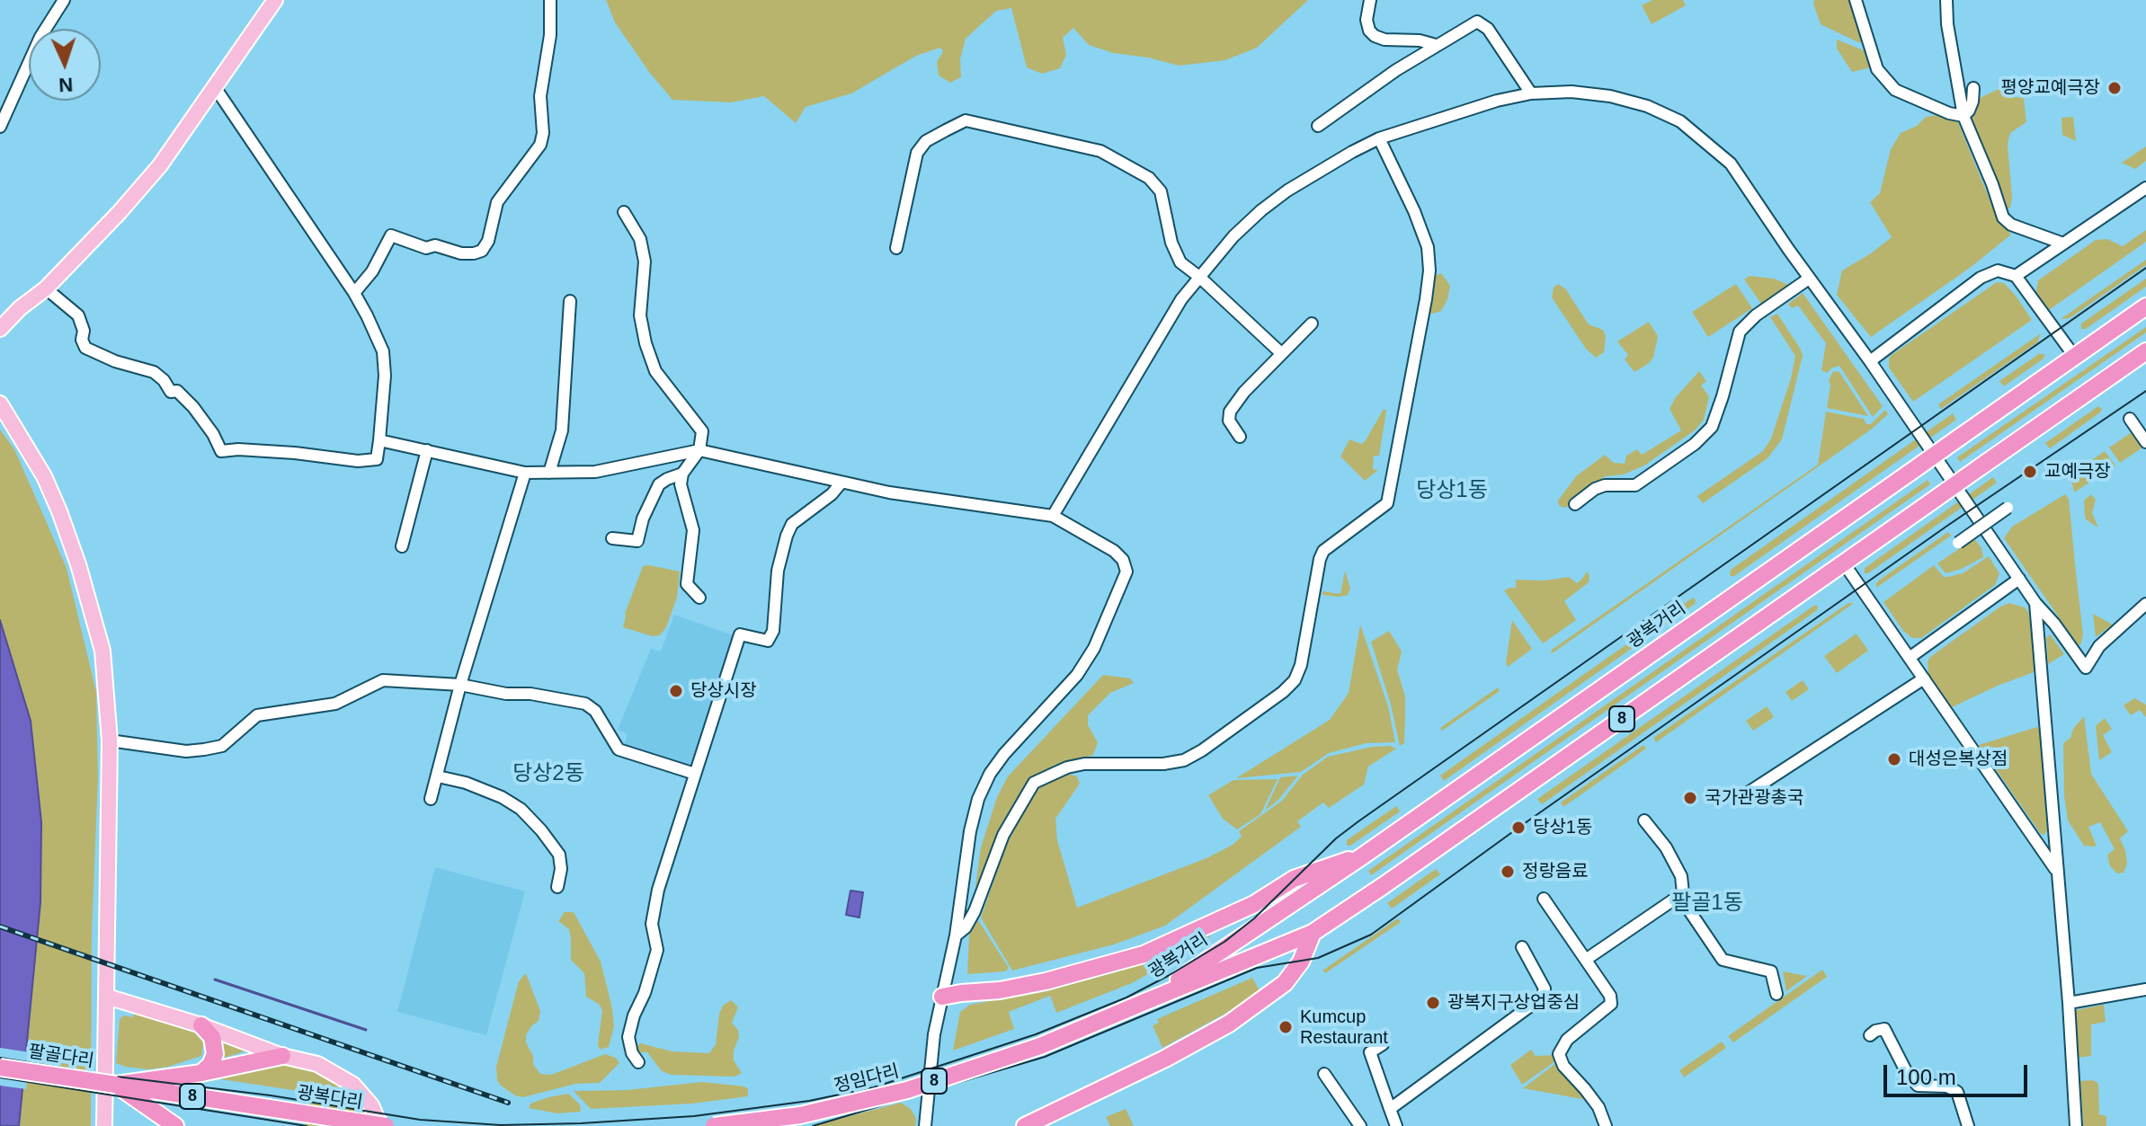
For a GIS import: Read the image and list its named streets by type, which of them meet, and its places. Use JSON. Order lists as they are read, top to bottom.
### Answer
{
  "streets": {
    "highway": [
      "광복거리",
      "8",
      "팔골다리",
      "정임다리",
      "광복다리"
    ]
  },
  "crossings": [
    ["광복거리", "정임다리"],
    ["팔골다리", "광복다리"]
  ],
  "districts": ["당상1동", "당상2동", "팔골1동"],
  "places": [
    "평양교예극장",
    "교예극장",
    "당상시장",
    "대성은복상점",
    "국가관광총국",
    "당상1동",
    "정랑음료",
    "광복지구상업중심",
    "Kumcup Restaurant"
  ],
  "scale_bar": "100 m",
  "north": "bottom"
}
